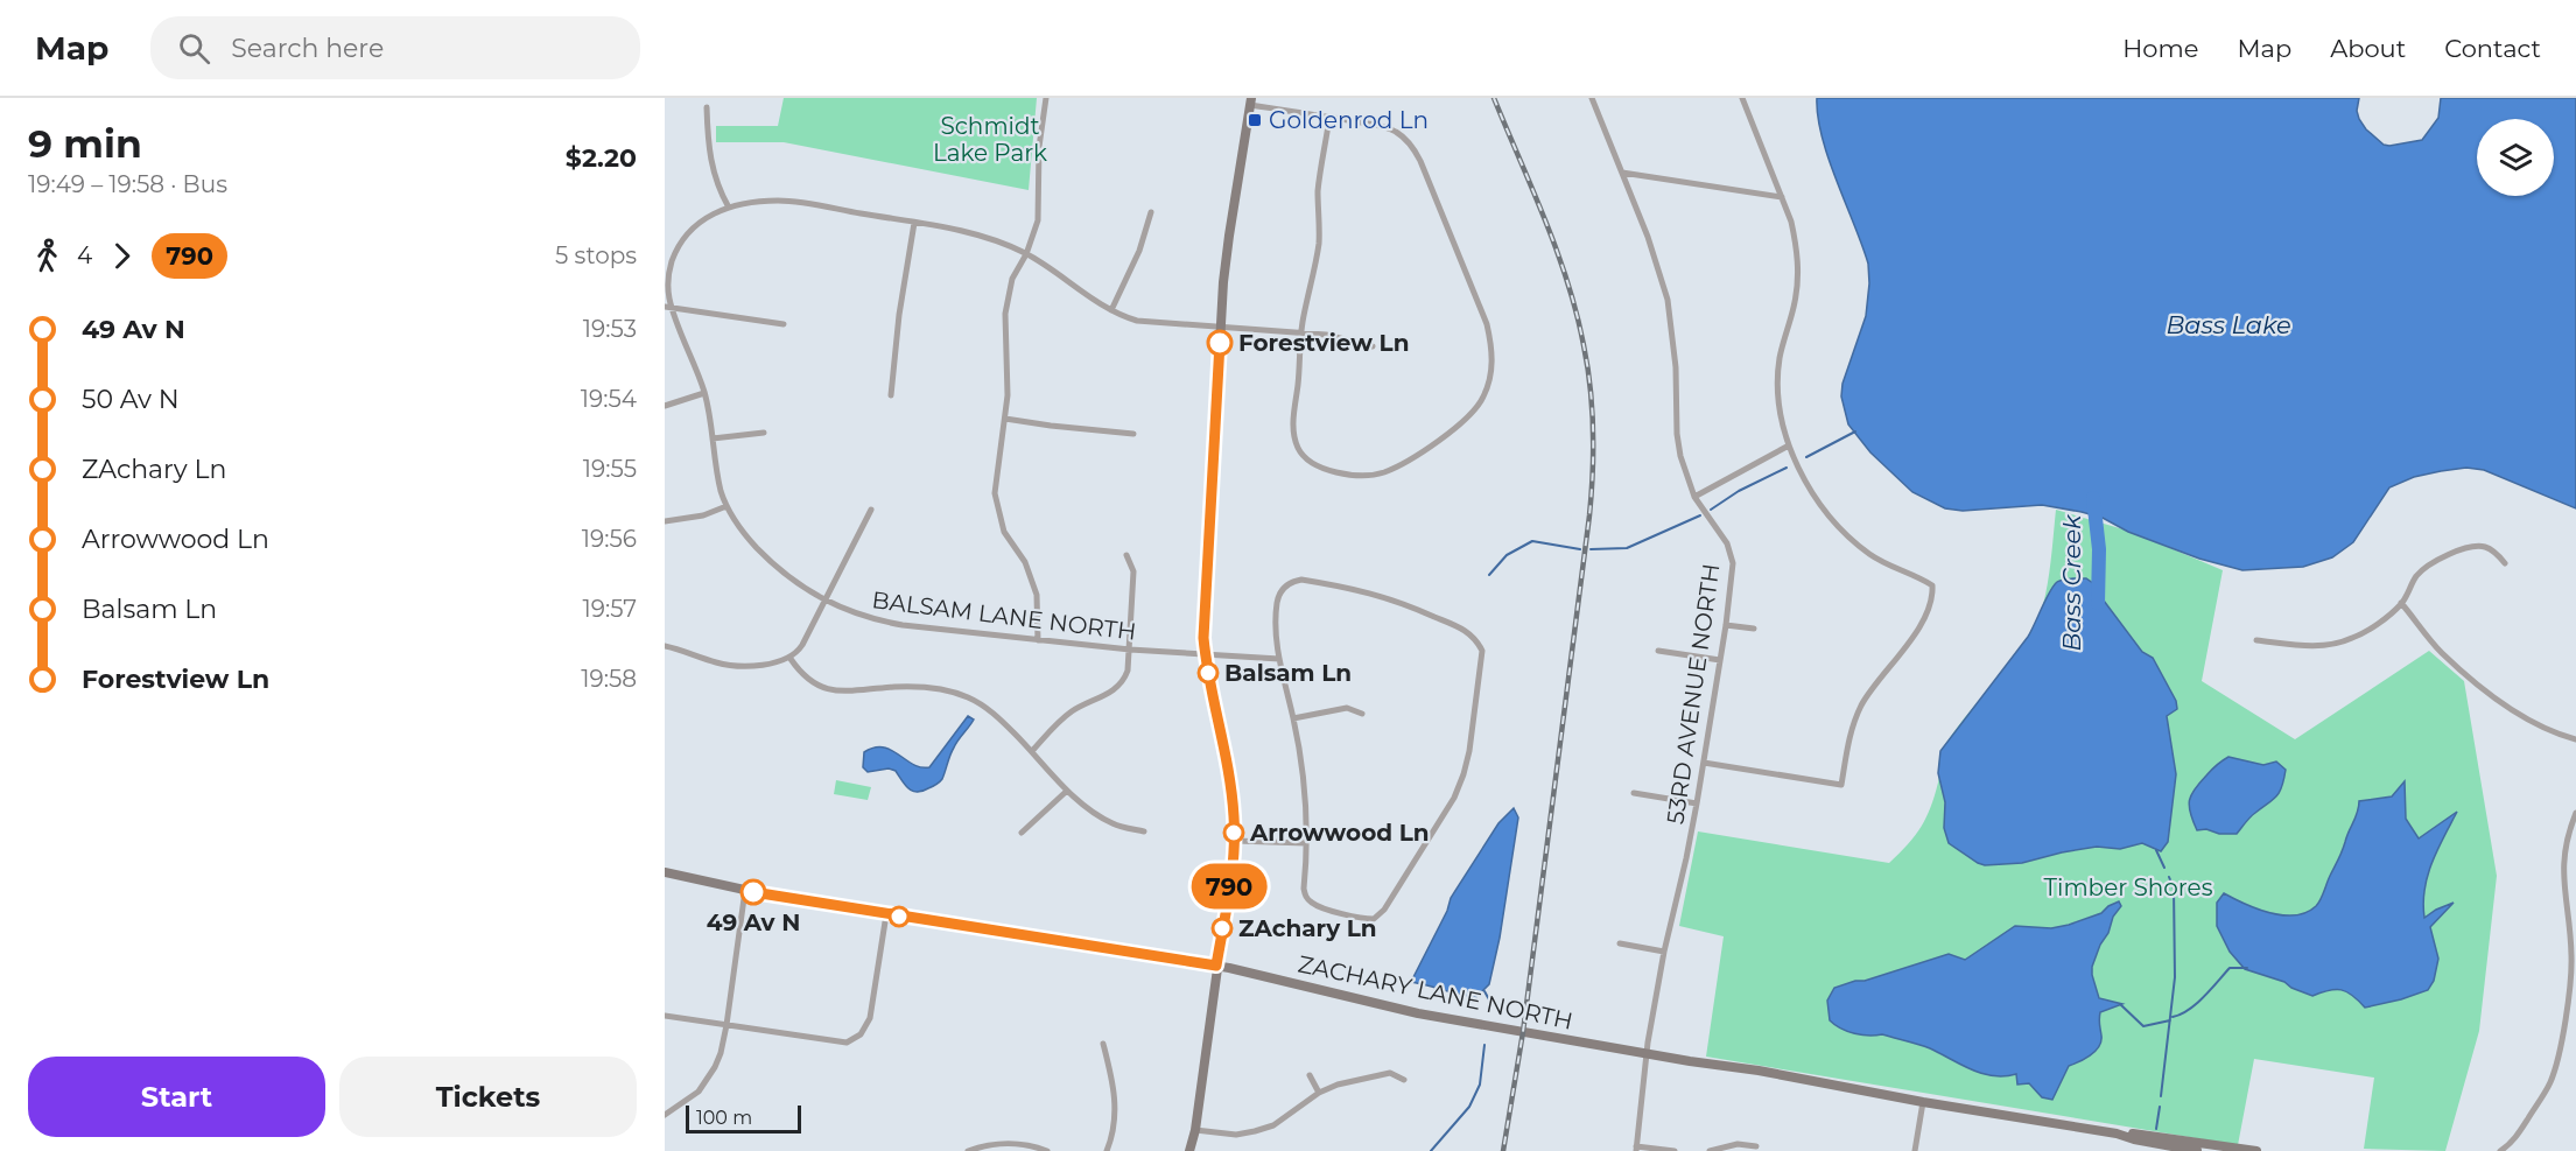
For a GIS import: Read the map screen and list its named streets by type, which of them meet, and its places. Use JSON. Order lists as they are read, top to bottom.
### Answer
{
  "streets": {
    "street": ["BALSAM LANE NORTH", "53RD AVENUE NORTH", "ZACHARY LANE NORTH"]
  },
  "crossings": [
    ["53RD AVENUE NORTH", "ZACHARY LANE NORTH"]
  ],
  "water": ["Bass Lake", "Bass Creek"],
  "parks": ["Schmidt Lake Park", "Timber Shores"],
  "places": {
    "transit": ["Goldenrod Ln"],
    "other": [
      "Forestview Ln",
      "Balsam Ln",
      "Arrowwood Ln",
      "49 Av N",
      "ZAchary Ln"
    ]
  },
  "lines": ["bus line 790"],
  "scale_bar": "100 m",
  "page": {
    "header": "Map",
    "search": "Search here",
    "nav": [
      "Home",
      "Map",
      "About",
      "Contact"
    ],
    "heading": ["9 min", "19:49 – 19:58 · Bus", "$2.20"],
    "on_map": "790",
    "legs": ["4", "790", "5 stops"],
    "list": [
      {
        "name": "49 Av N",
        "value": "19:53"
      },
      {
        "name": "50 Av N",
        "value": "19:54"
      },
      {
        "name": "ZAchary Ln",
        "value": "19:55"
      },
      {
        "name": "Arrowwood Ln",
        "value": "19:56"
      },
      {
        "name": "Balsam Ln",
        "value": "19:57"
      },
      {
        "name": "Forestview Ln",
        "value": "19:58"
      }
    ],
    "buttons": ["Start", "Tickets"],
    "scale": "100 m"
  }
}
